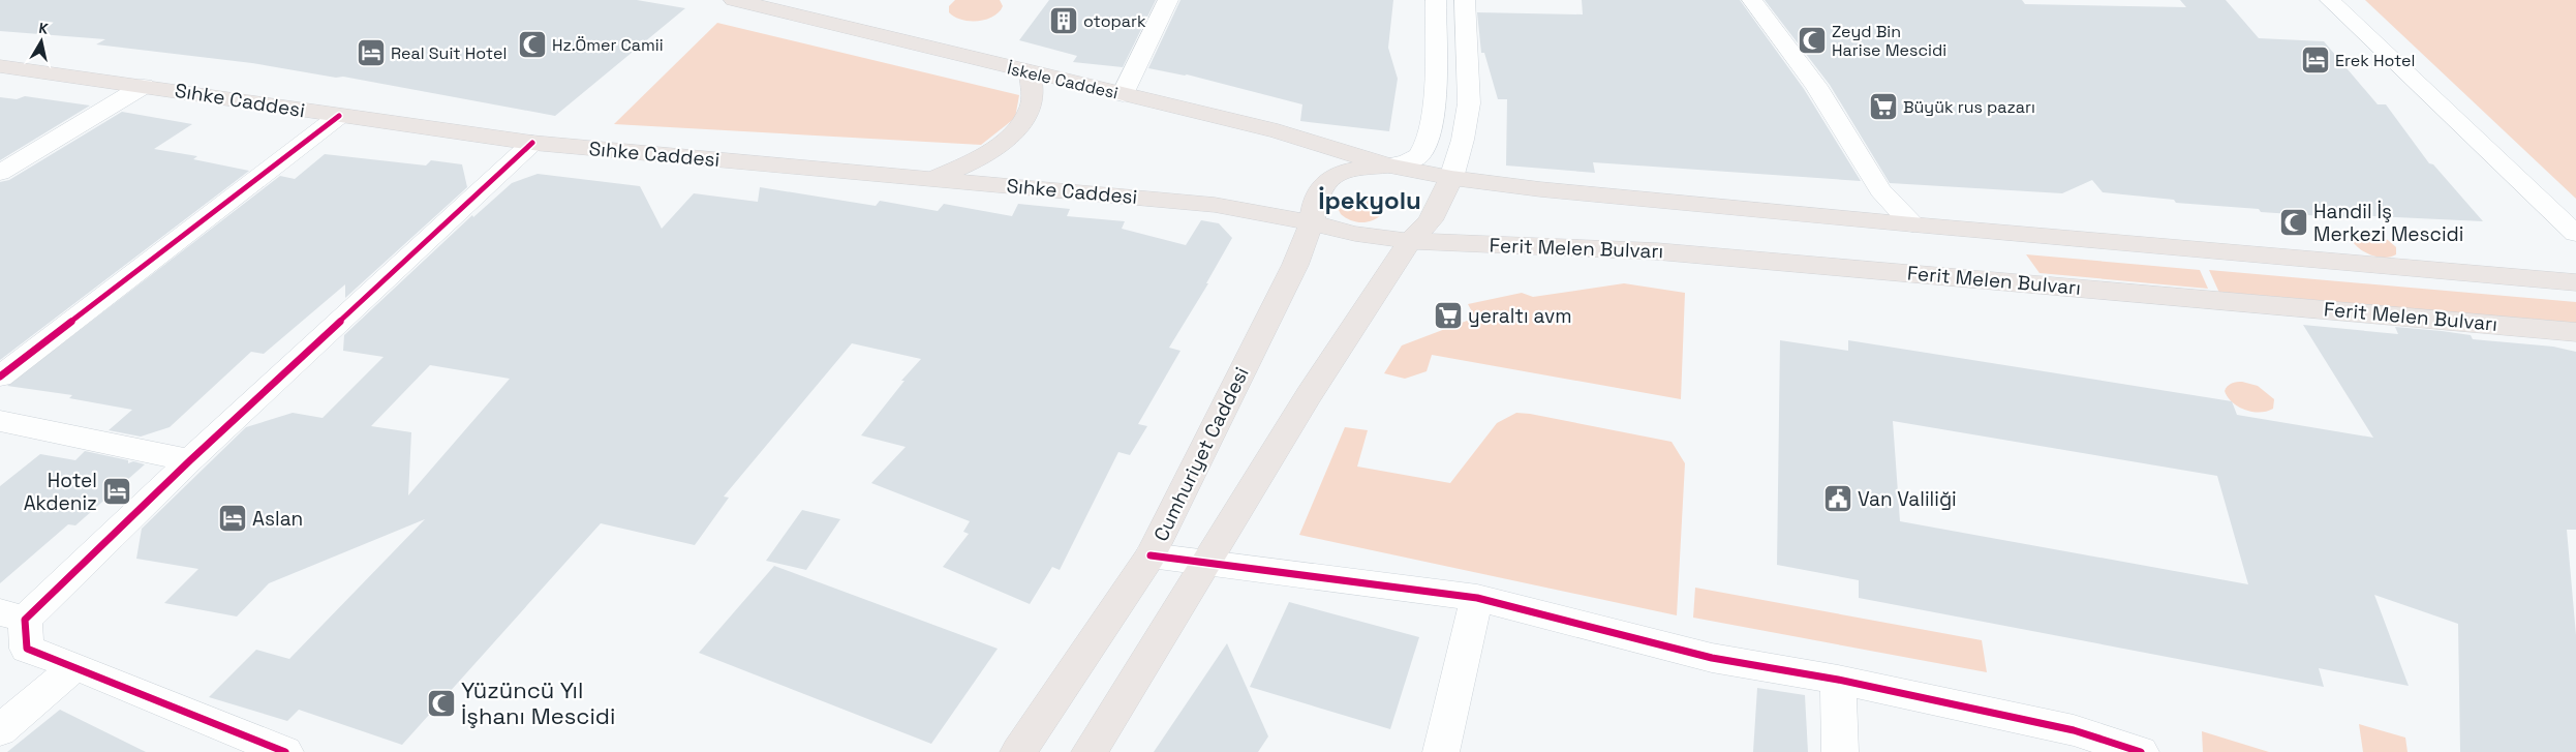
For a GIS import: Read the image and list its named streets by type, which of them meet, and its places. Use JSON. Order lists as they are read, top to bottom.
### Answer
{
  "streets": {
    "main road": [
      "İskele Caddesi",
      "Sıhke Caddesi",
      "Ferit Melen Bulvarı",
      "Cumhuriyet Caddesi"
    ]
  },
  "crossings": [
    ["İskele Caddesi", "Cumhuriyet Caddesi"],
    ["Sıhke Caddesi", "Ferit Melen Bulvarı"],
    ["Sıhke Caddesi", "Cumhuriyet Caddesi"]
  ],
  "districts": ["İpekyolu"],
  "places": {
    "building": ["otopark"],
    "mosque": [
      "Zeyd Bin Harise Mescidi",
      "Hz.Ömer Camii",
      "Handil İş Merkezi Mescidi",
      "Yüzüncü Yıl İşhanı Mescidi"
    ],
    "hotel": [
      "Real Suit Hotel",
      "Erek Hotel",
      "Hotel Akdeniz",
      "Aslan"
    ],
    "supermarket": ["Büyük rus pazarı", "yeraltı avm"],
    "public building": ["Van Valiliği"]
  },
  "north": "top"
}
